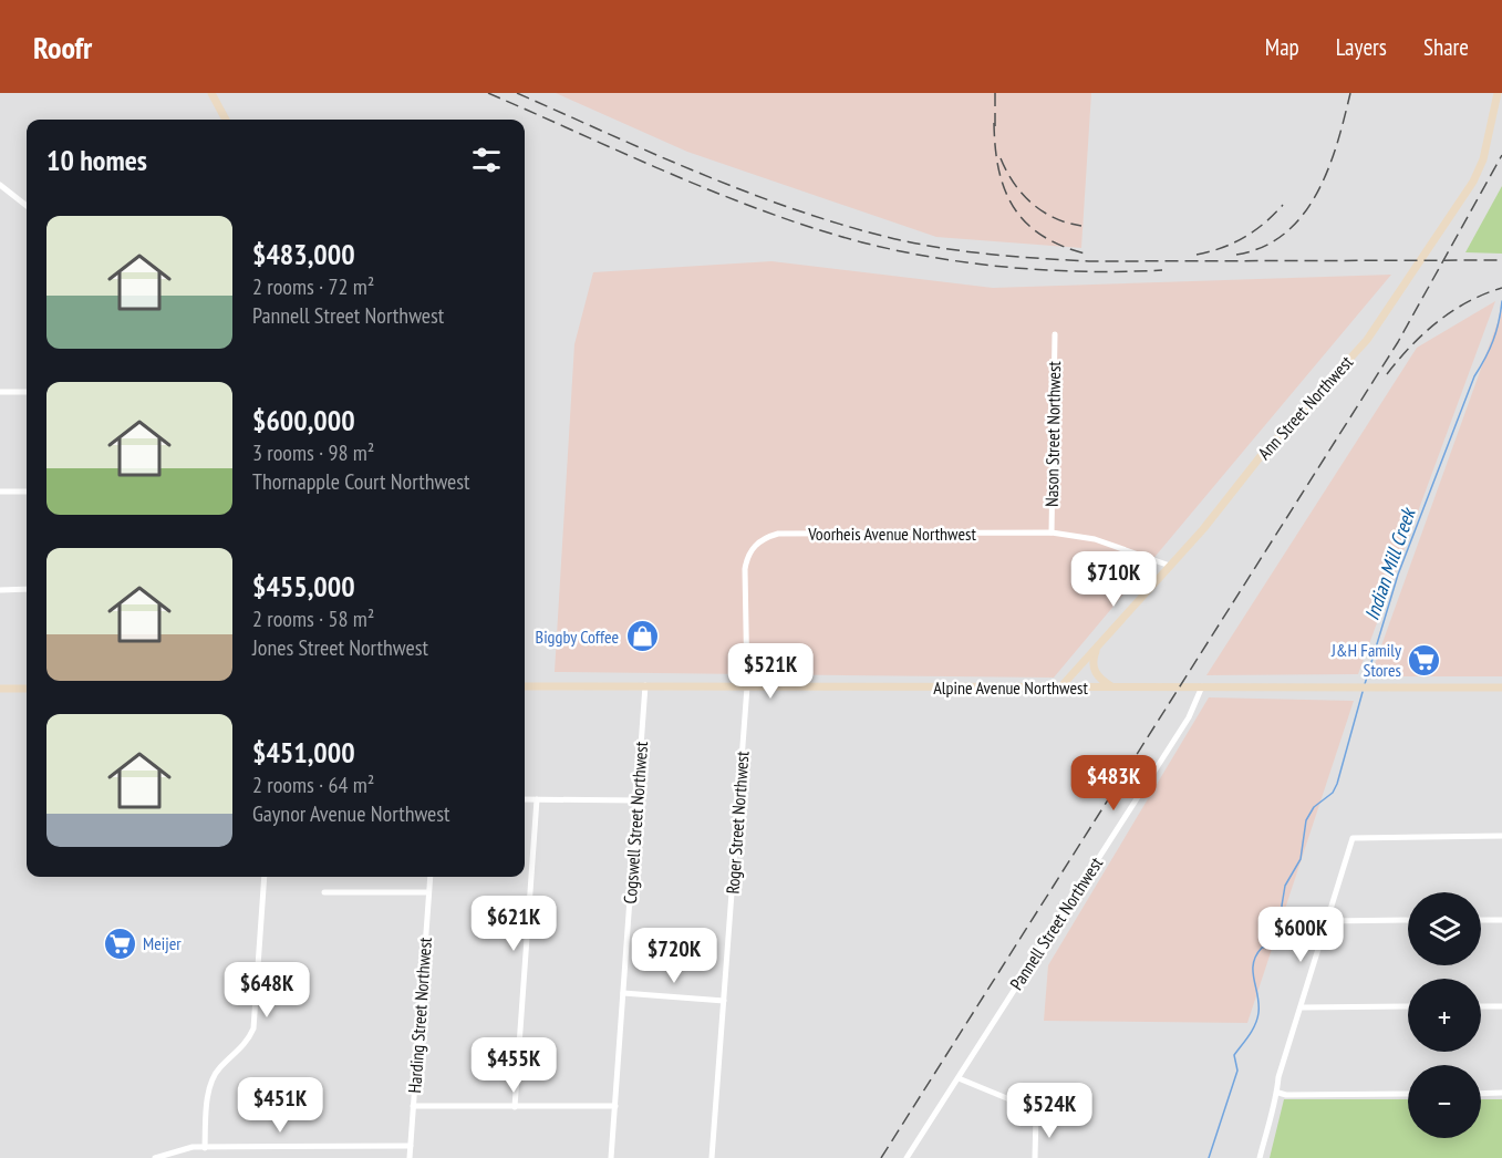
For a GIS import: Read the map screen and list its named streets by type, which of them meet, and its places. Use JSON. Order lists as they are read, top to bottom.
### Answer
{
  "streets": {
    "main road": ["Ann Street Northwest", "Alpine Avenue Northwest"],
    "street": [
      "Nason Street Northwest",
      "Voorheis Avenue Northwest",
      "Cogswell Street Northwest",
      "Roger Street Northwest",
      "Pannell Street Northwest",
      "Harding Street Northwest"
    ]
  },
  "crossings": [
    ["Ann Street Northwest", "Voorheis Avenue Northwest"],
    ["Ann Street Northwest", "Alpine Avenue Northwest"],
    ["Nason Street Northwest", "Voorheis Avenue Northwest"],
    ["Voorheis Avenue Northwest", "Alpine Avenue Northwest"],
    ["Voorheis Avenue Northwest", "Roger Street Northwest"],
    ["Alpine Avenue Northwest", "Cogswell Street Northwest"],
    ["Alpine Avenue Northwest", "Roger Street Northwest"],
    ["Alpine Avenue Northwest", "Pannell Street Northwest"]
  ],
  "water": ["Indian Mill Creek"],
  "places": {
    "shop": ["Biggby Coffee"],
    "supermarket": ["J&H Family Stores", "Meijer"]
  },
  "page": {
    "header": "Roofr",
    "nav": ["Map", "Layers", "Share"],
    "heading": "10 homes",
    "list": [
      {
        "name": "$483,000",
        "note": "2 rooms · 72 m² · Pannell Street Northwest"
      },
      {
        "name": "$600,000",
        "note": "3 rooms · 98 m² · Thornapple Court Northwest"
      },
      {
        "name": "$455,000",
        "note": "2 rooms · 58 m² · Jones Street Northwest"
      },
      {
        "name": "$451,000",
        "note": "2 rooms · 64 m² · Gaynor Avenue Northwest"
      }
    ],
    "price": [
      "$710K",
      "$521K",
      "$483K",
      "$621K",
      "$600K",
      "$720K",
      "$648K",
      "$455K",
      "$451K",
      "$524K"
    ],
    "map_buttons": ["+", "−"]
  }
}
